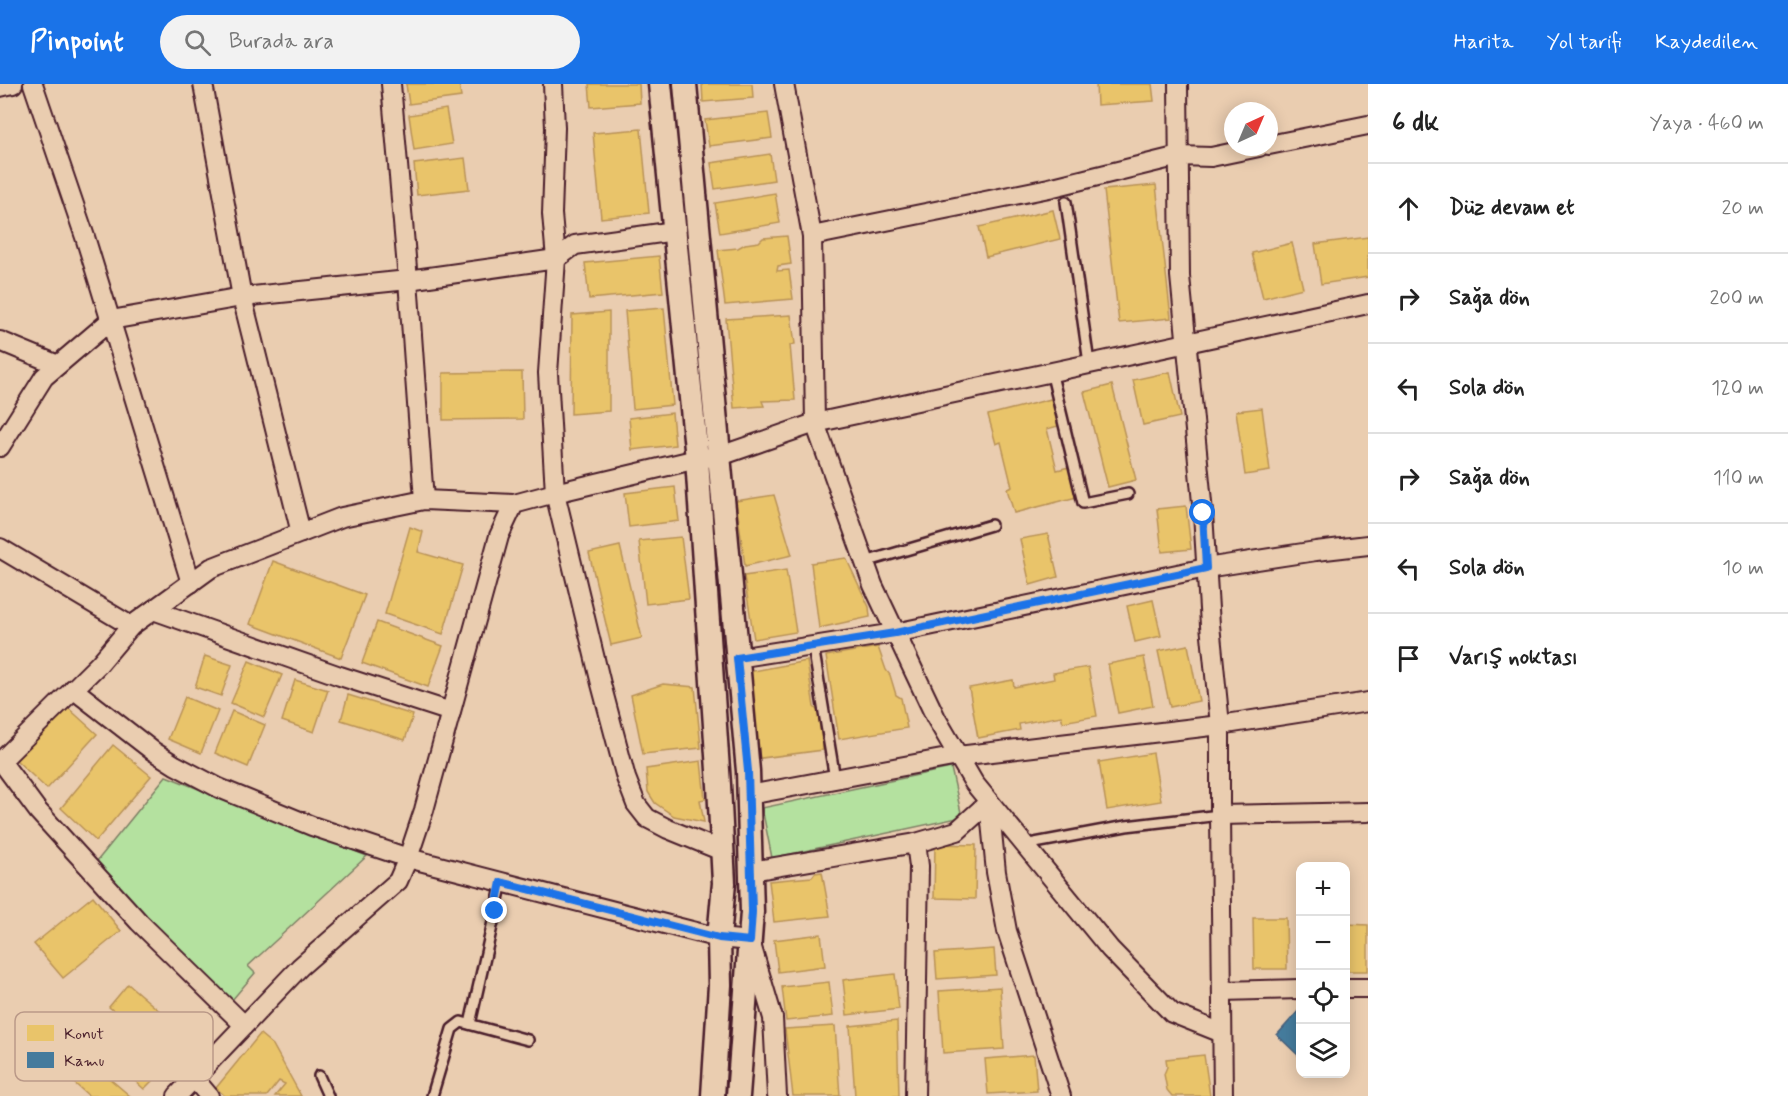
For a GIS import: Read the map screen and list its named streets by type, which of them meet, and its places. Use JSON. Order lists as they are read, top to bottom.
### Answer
{
  "legend": ["Konut", "Kamu"],
  "north": "top right",
  "page": {
    "header": "Pinpoint",
    "search": "Burada ara",
    "nav": ["Harita", "Yol tarifi", "Kaydedilen"],
    "heading": ["6 dk", "Yaya · 460 m"],
    "list": [
      ["Düz devam et", "20 m"],
      ["Sağa dön", "200 m"],
      ["Sola dön", "120 m"],
      ["Sağa dön", "110 m"],
      ["Sola dön", "10 m"],
      "Varış noktası"
    ],
    "map_buttons": ["+", "−"]
  }
}
